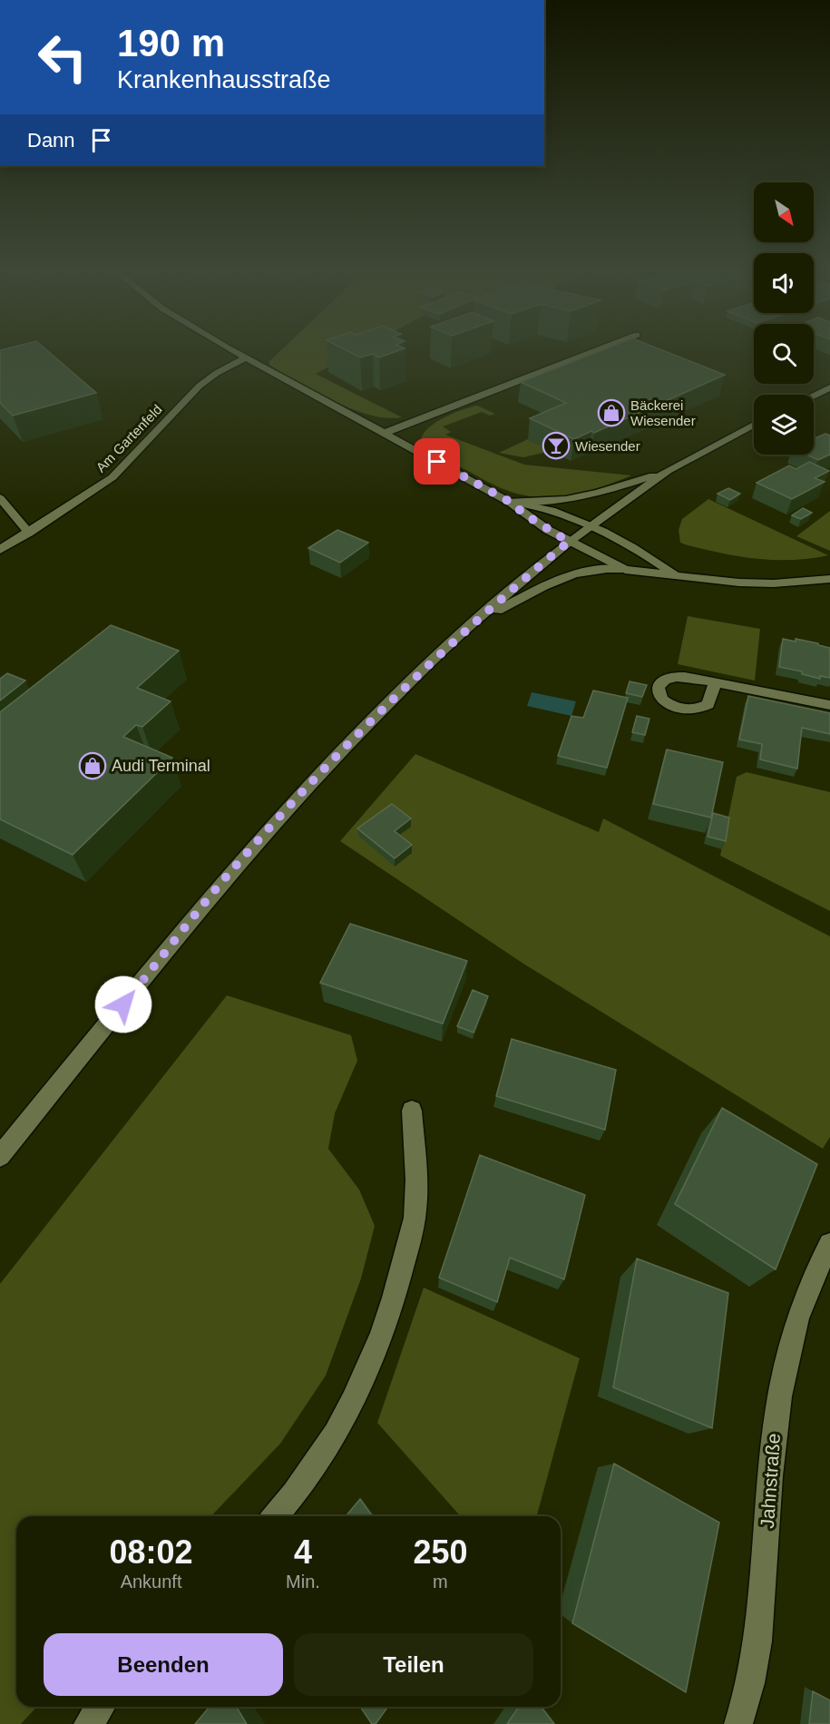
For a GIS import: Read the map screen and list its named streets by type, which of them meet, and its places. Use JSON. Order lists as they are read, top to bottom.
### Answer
{
  "streets": {
    "street": ["Am Gartenfeld", "Jahnstraße"]
  },
  "places": {
    "shop": ["Bäckerei Wiesender", "Audi Terminal"],
    "bar": ["Wiesender"]
  },
  "north": "bottom right",
  "page": {
    "turn": ["190 m", "Krankenhausstraße"],
    "then": "Dann",
    "eta": [
      "08:02",
      "Ankunft",
      "4",
      "Min.",
      "250",
      "m"
    ],
    "buttons": ["Beenden", "Teilen"]
  }
}
